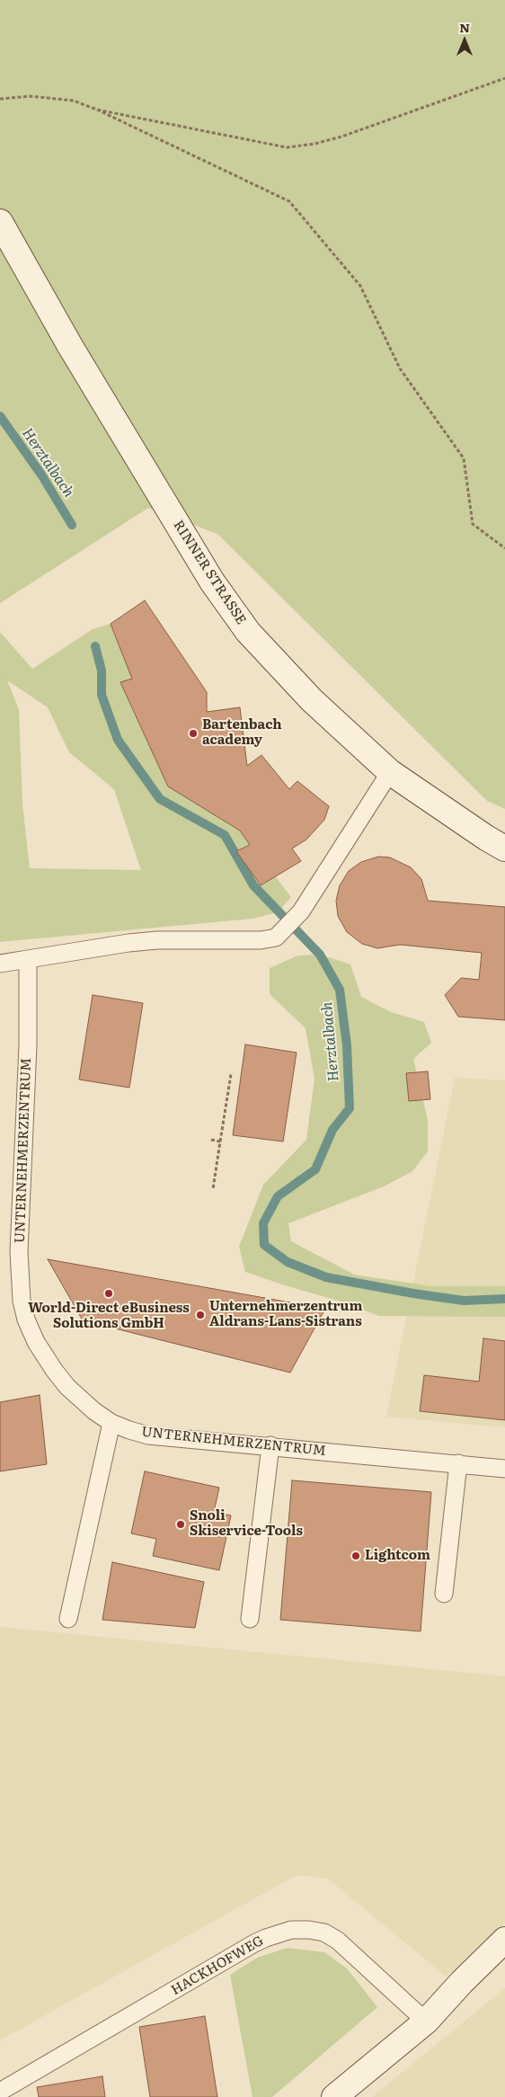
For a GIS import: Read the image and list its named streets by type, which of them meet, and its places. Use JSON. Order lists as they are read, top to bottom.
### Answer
{
  "streets": {
    "main road": ["RINNER STRASSE"],
    "lane": ["UNTERNEHMERZENTRUM", "HACKHOFWEG"]
  },
  "water": ["Herztalbach"],
  "places": [
    "Bartenbach academy",
    "World-Direct eBusiness Solutions GmbH",
    "Unternehmerzentrum Aldrans-Lans-Sistrans",
    "Snoli Skiservice-Tools",
    "Lightcom"
  ],
  "north": "top"
}
